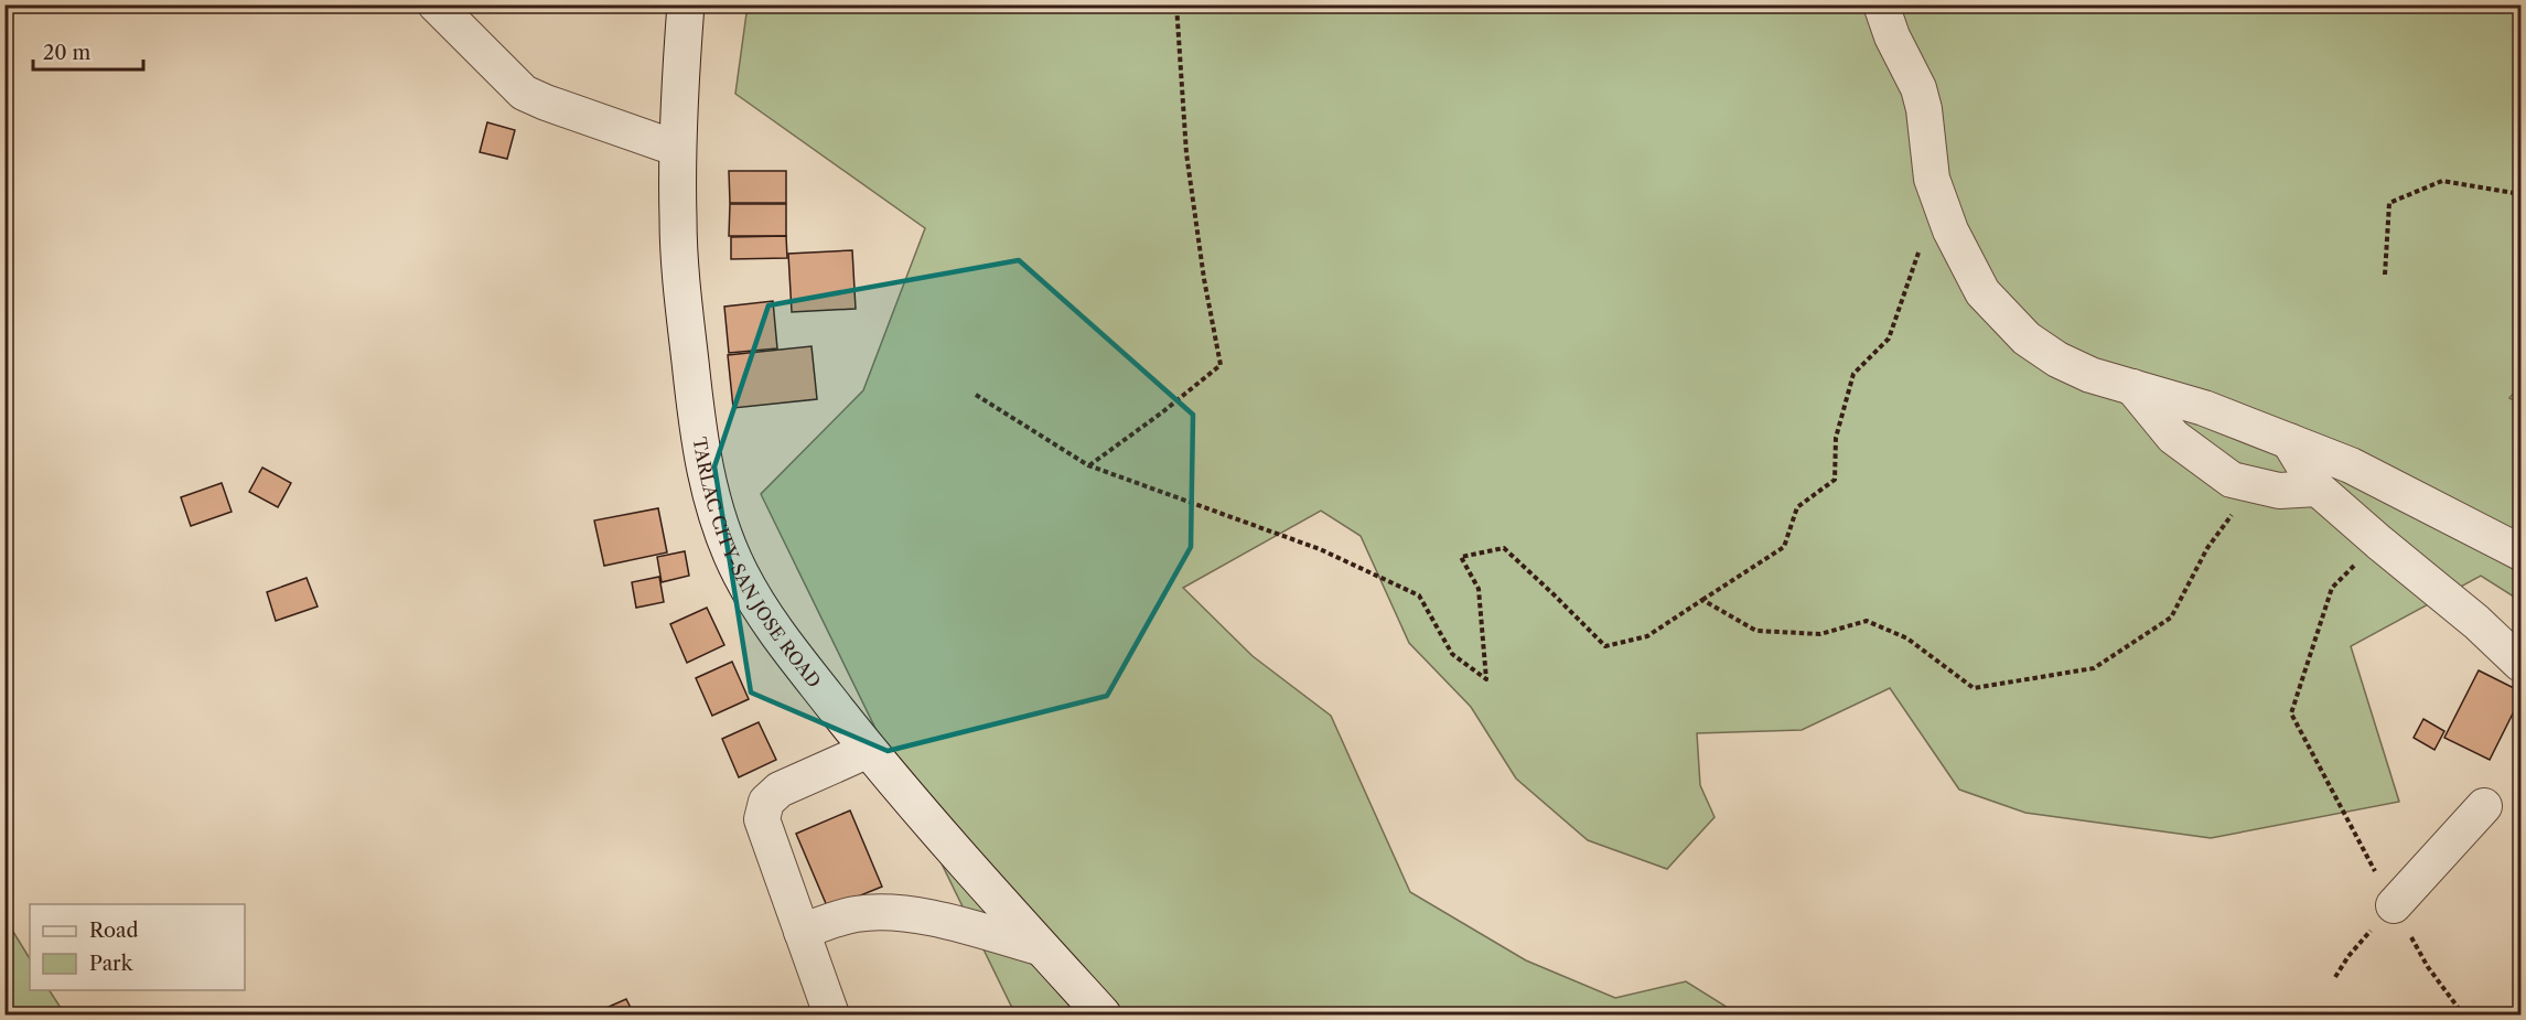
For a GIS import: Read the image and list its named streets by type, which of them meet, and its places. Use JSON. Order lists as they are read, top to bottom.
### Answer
{
  "streets": {
    "main road": ["TARLAC CITY-SAN JOSE ROAD"]
  },
  "legend": ["Road", "Park"],
  "scale_bar": "20 m"
}
